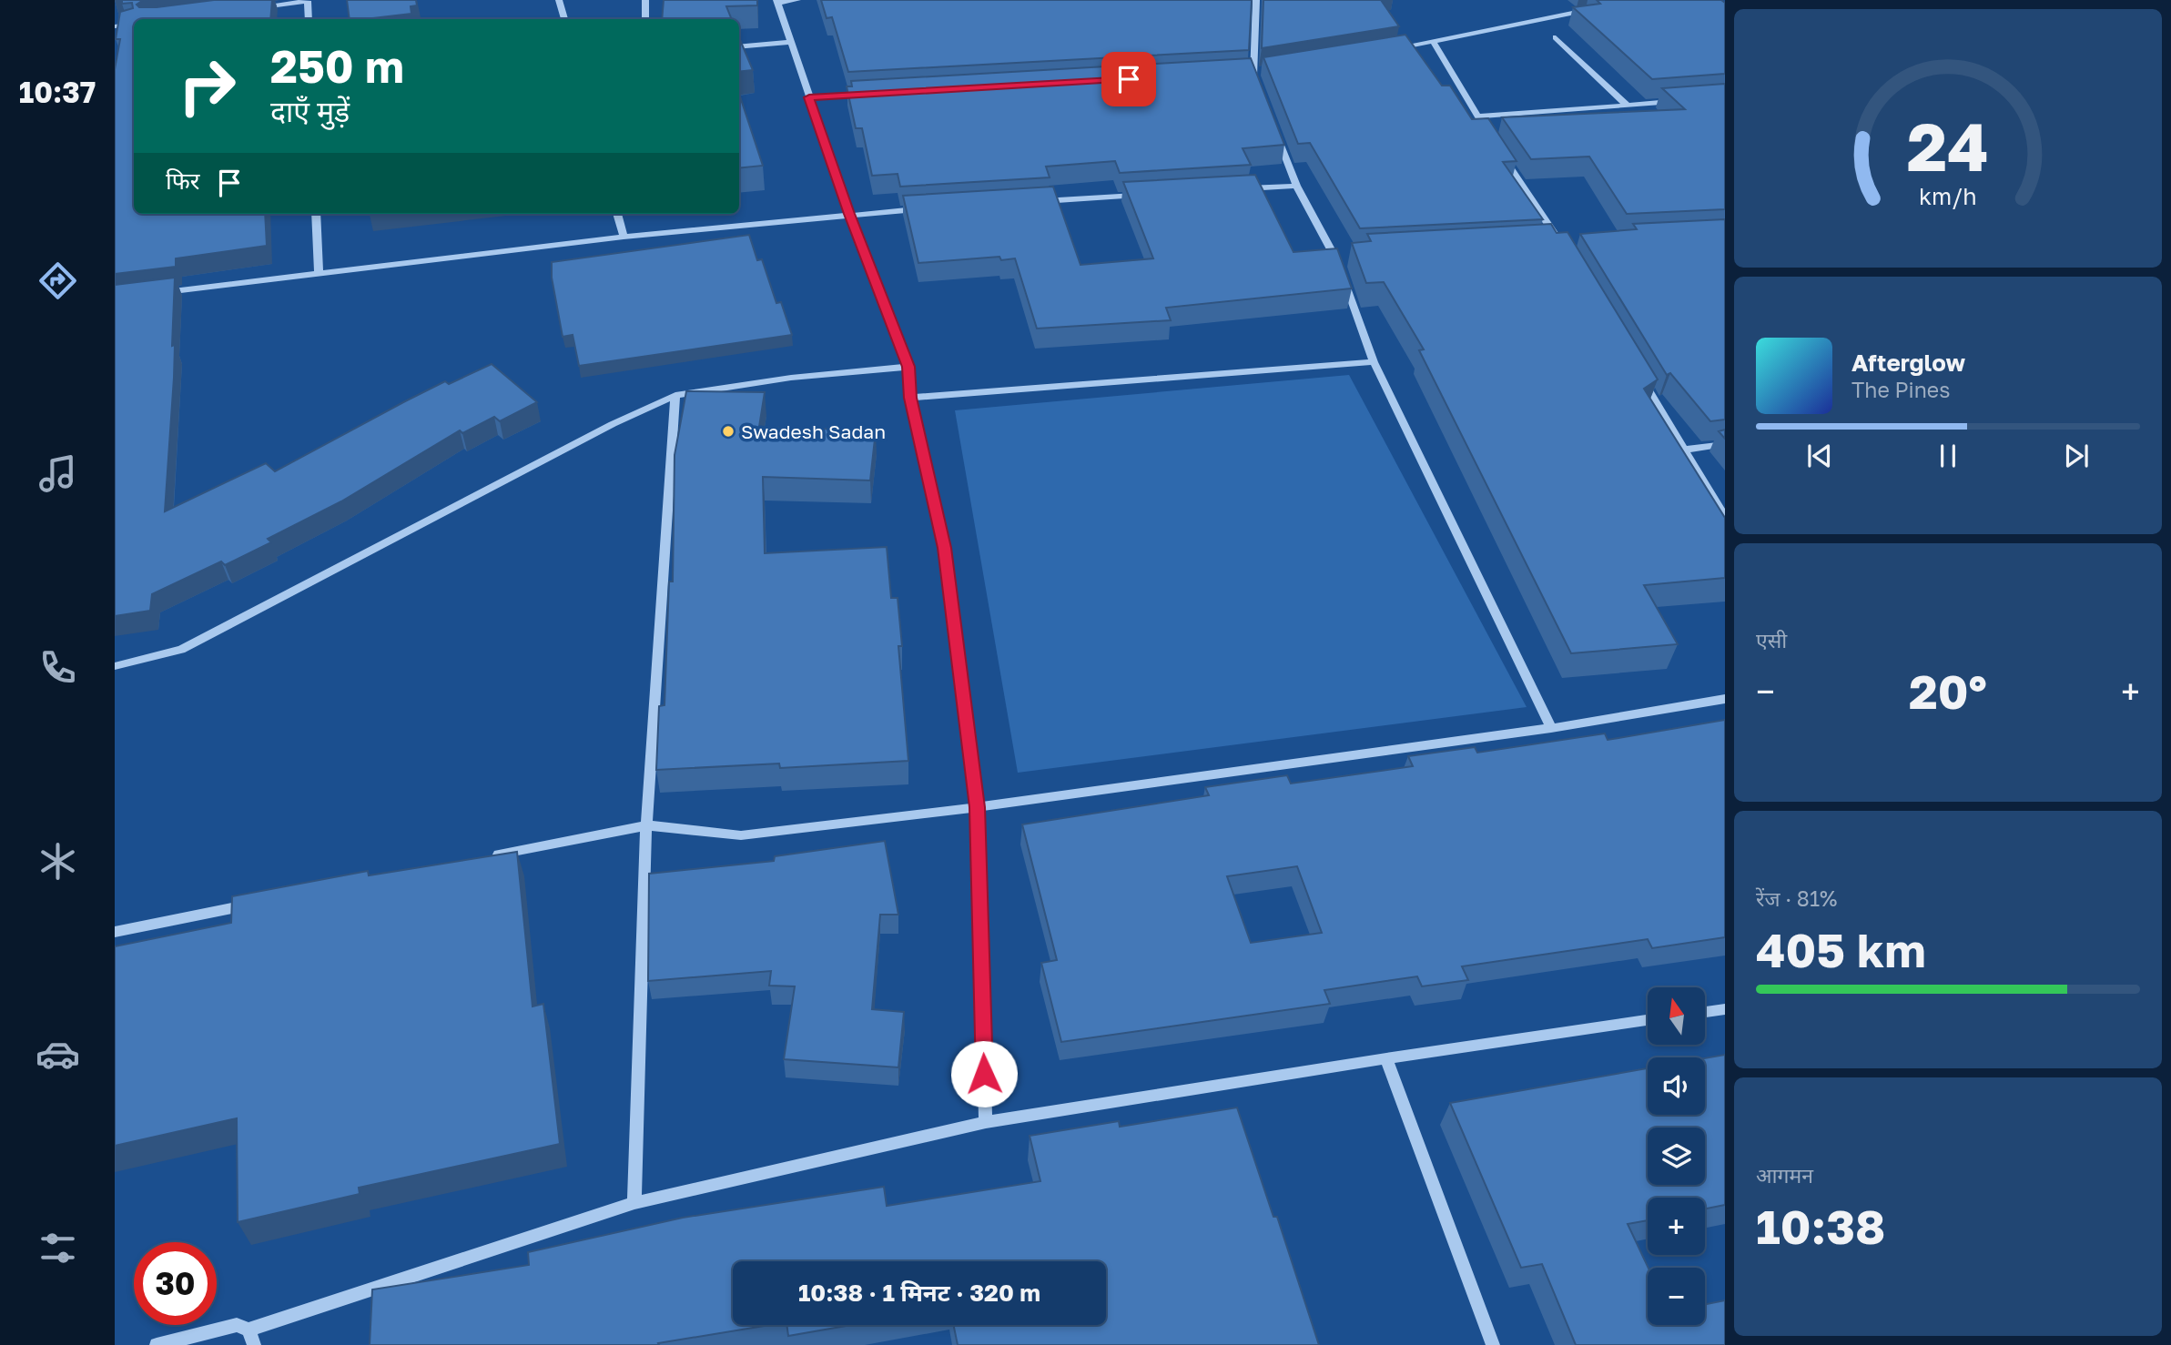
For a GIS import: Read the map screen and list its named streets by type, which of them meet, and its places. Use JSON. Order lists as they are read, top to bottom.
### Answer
{
  "places": ["Swadesh Sadan"],
  "north": "top",
  "page": {
    "tabs": "10:37",
    "turn": ["250 m", "दाएँ मुड़ें"],
    "then": "फिर",
    "song": ["Afterglow", "The Pines"],
    "tile": [
      "एसी",
      ["रेंज · 81%", "405 km"],
      ["आगमन", "10:38"]
    ],
    "heat": ["−", "20°", "+"],
    "map_buttons": ["+", "−"],
    "limit": "30",
    "trip": "10:38 · 1 मिनट · 320 m",
    "gauge": ["24", "km/h"]
  }
}
